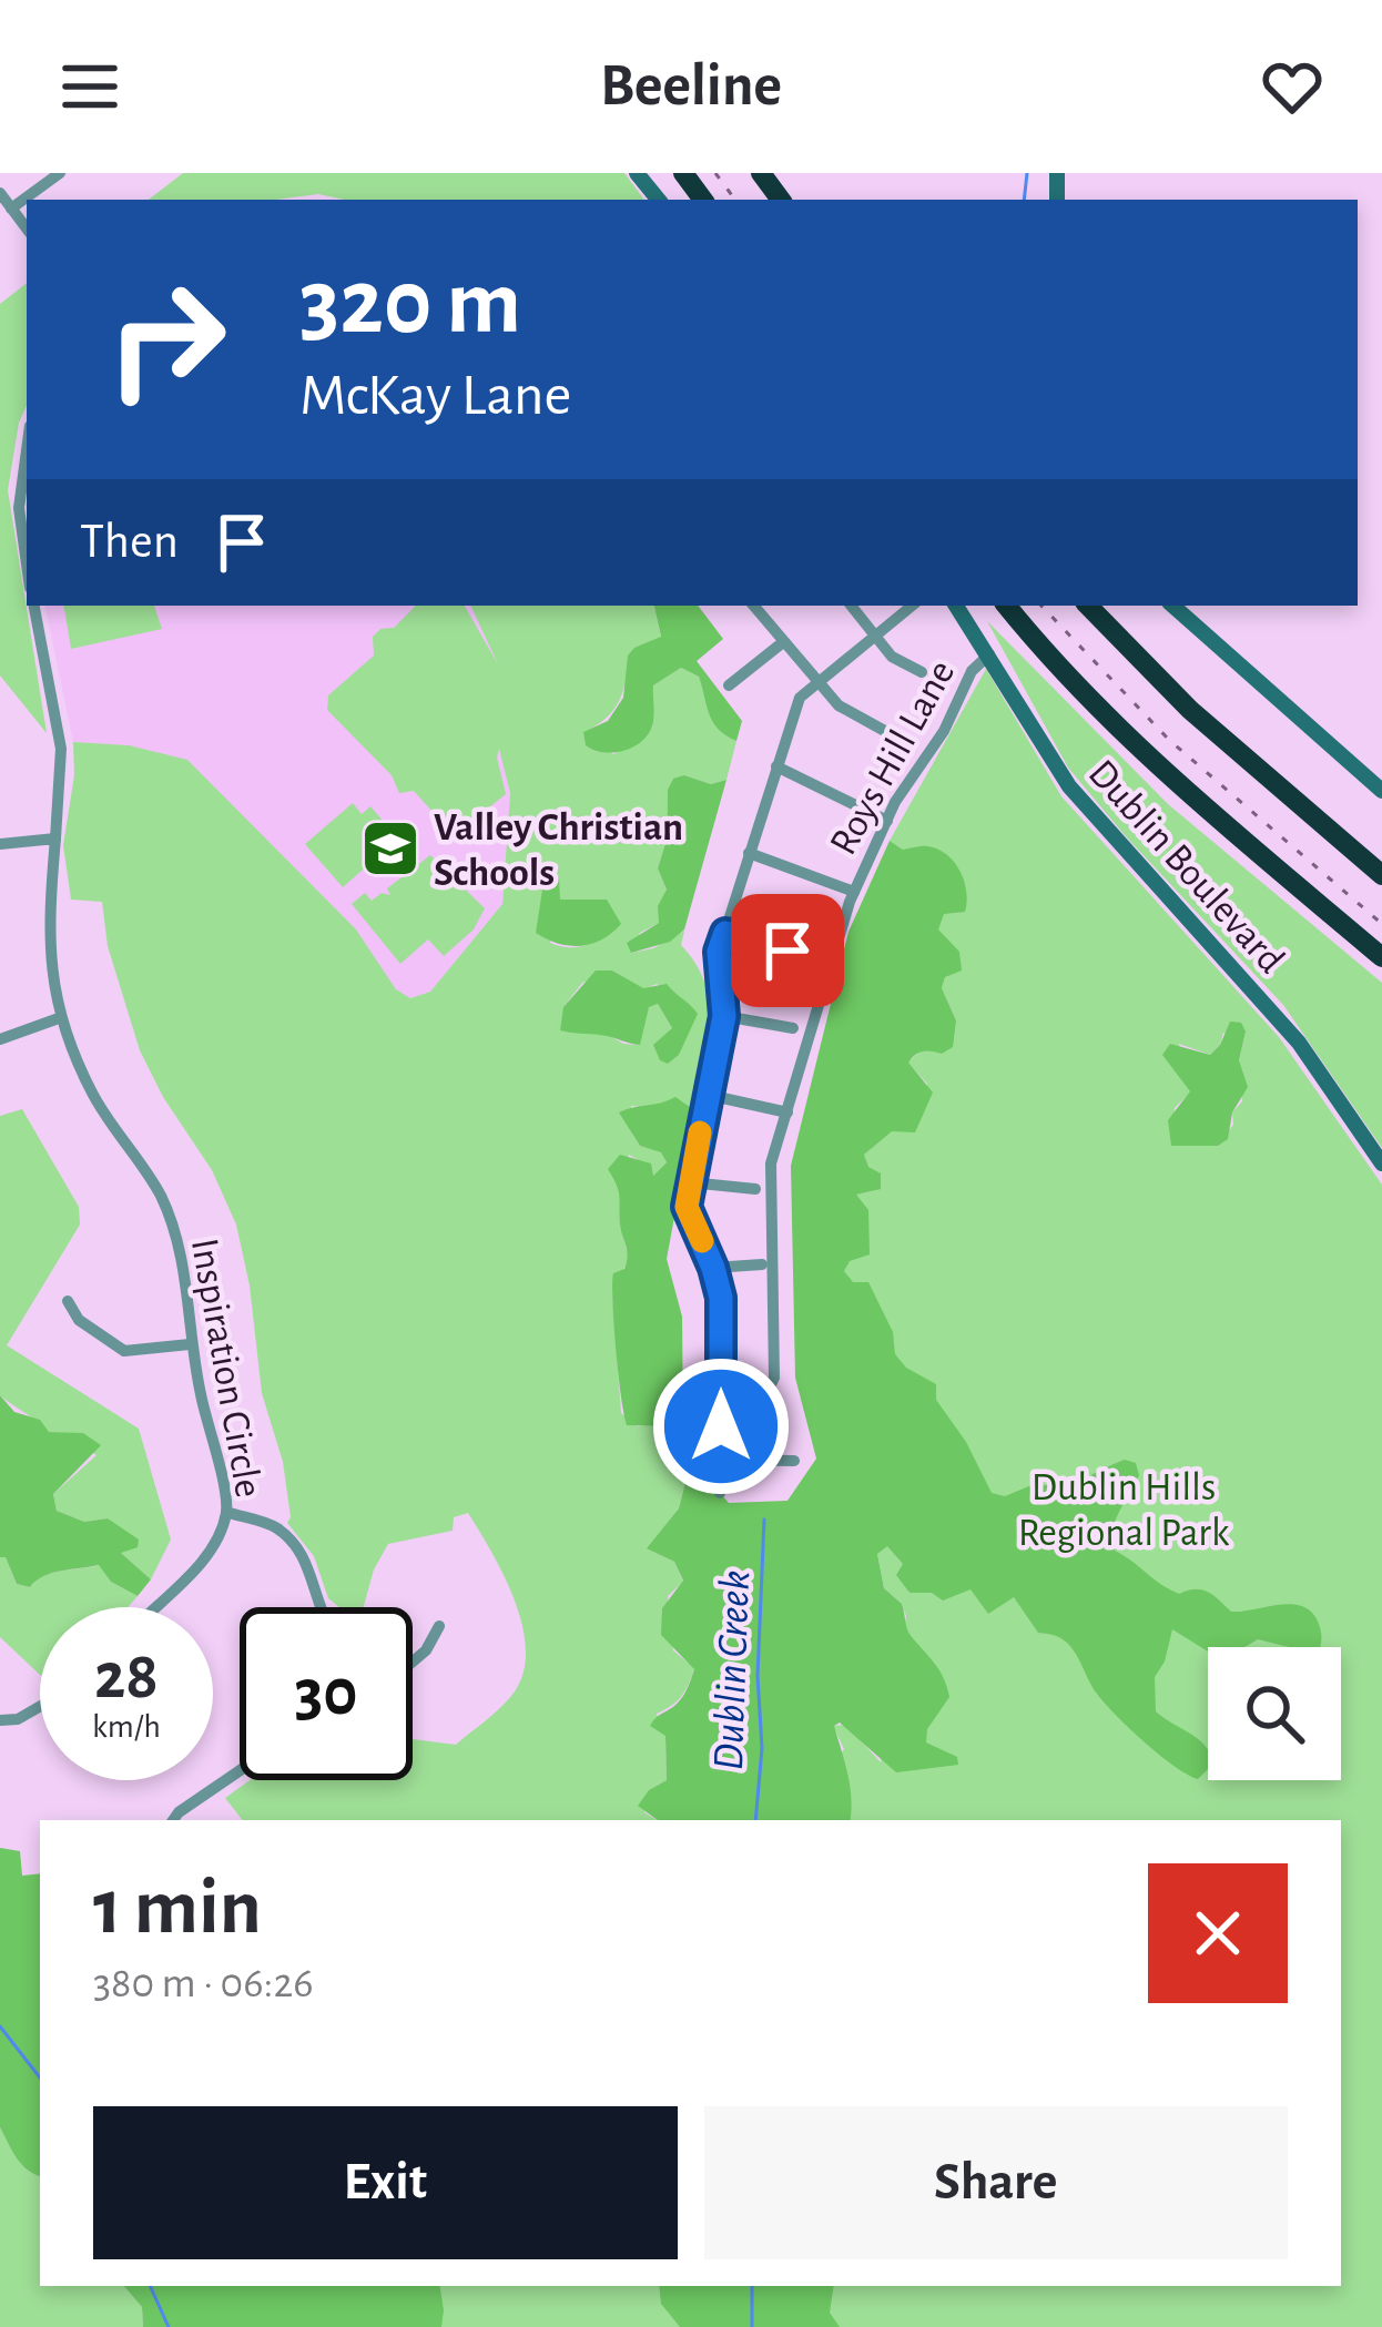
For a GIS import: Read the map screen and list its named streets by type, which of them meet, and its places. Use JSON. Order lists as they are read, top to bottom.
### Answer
{
  "streets": {
    "street": ["Roys Hill Lane", "Dublin Boulevard", "Inspiration Circle"]
  },
  "crossings": [
    ["Roys Hill Lane", "Dublin Boulevard"]
  ],
  "water": ["Dublin Creek"],
  "parks": ["Dublin Hills Regional Park"],
  "places": {
    "school or university": ["Valley Christian Schools"]
  },
  "page": {
    "header": "Beeline",
    "turn": ["320 m", "McKay Lane"],
    "then": "Then",
    "speed": "28 km/h",
    "limit": "30",
    "heading": ["1 min", "380 m · 06:26"],
    "buttons": ["Exit", "Share"]
  }
}
